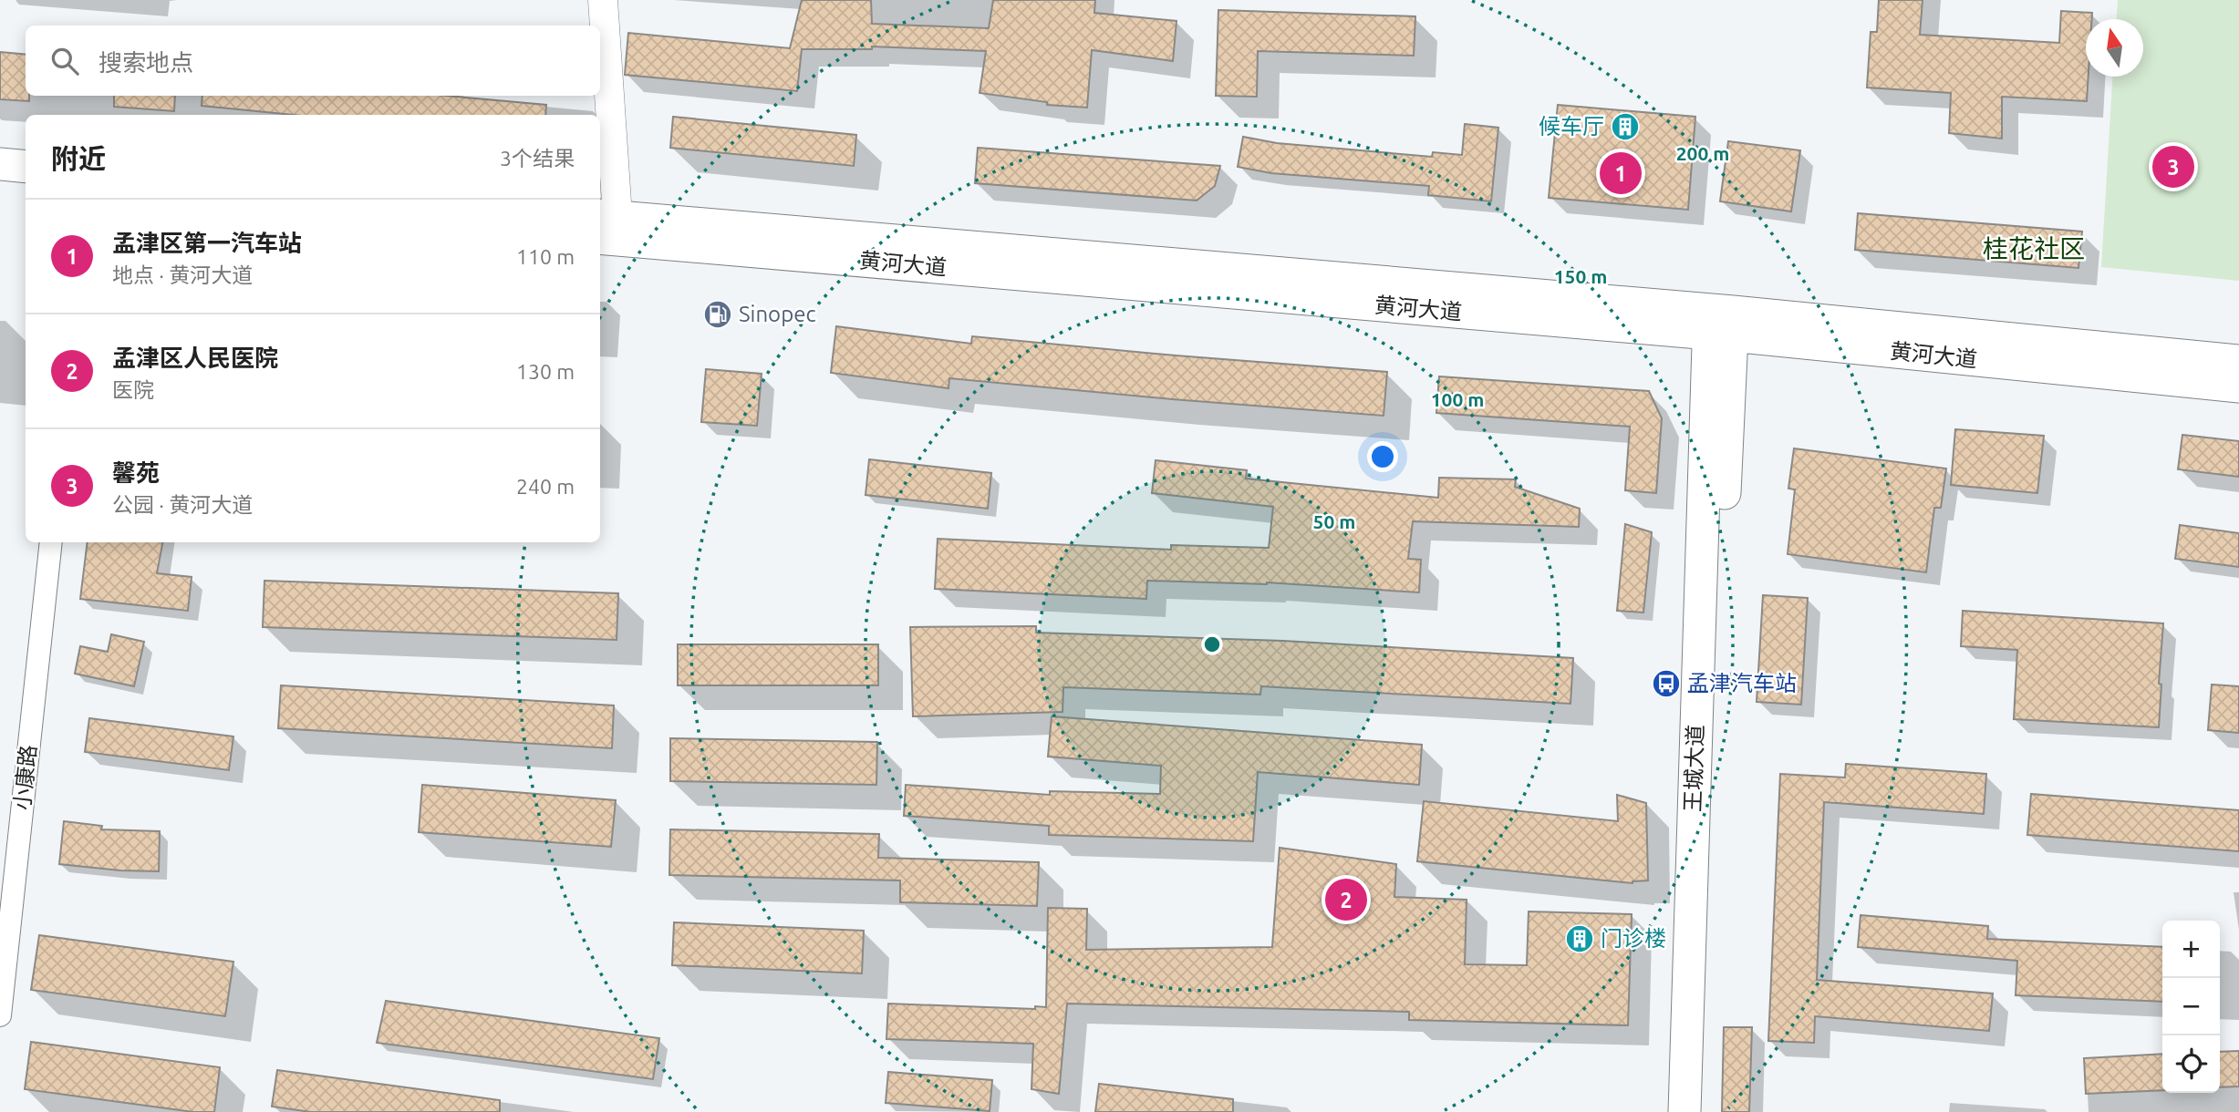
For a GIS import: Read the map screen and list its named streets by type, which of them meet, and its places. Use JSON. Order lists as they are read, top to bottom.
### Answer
{
  "streets": {
    "main road": ["黄河大道", "王城大道"],
    "street": ["小康路"]
  },
  "crossings": [
    ["黄河大道", "王城大道"]
  ],
  "districts": ["桂花社区"],
  "places": {
    "building": ["候车厅", "门诊楼"],
    "fuel station": ["Sinopec"],
    "bus stop": ["孟津汽车站"]
  },
  "north": "top",
  "page": {
    "search": "搜索地点",
    "heading": ["附近", "3个结果"],
    "pins": ["3", "1", "2"],
    "list": [
      {
        "mark": "1",
        "name": "孟津区第一汽车站",
        "note": "地点 · 黄河大道",
        "value": "110 m"
      },
      {
        "mark": "2",
        "name": "孟津区人民医院",
        "note": "医院",
        "value": "130 m"
      },
      {
        "mark": "3",
        "name": "馨苑",
        "note": "公园 · 黄河大道",
        "value": "240 m"
      }
    ],
    "map_buttons": ["+", "−"]
  },
  "rings": [
    "200 m",
    "150 m",
    "100 m",
    "50 m"
  ]
}
